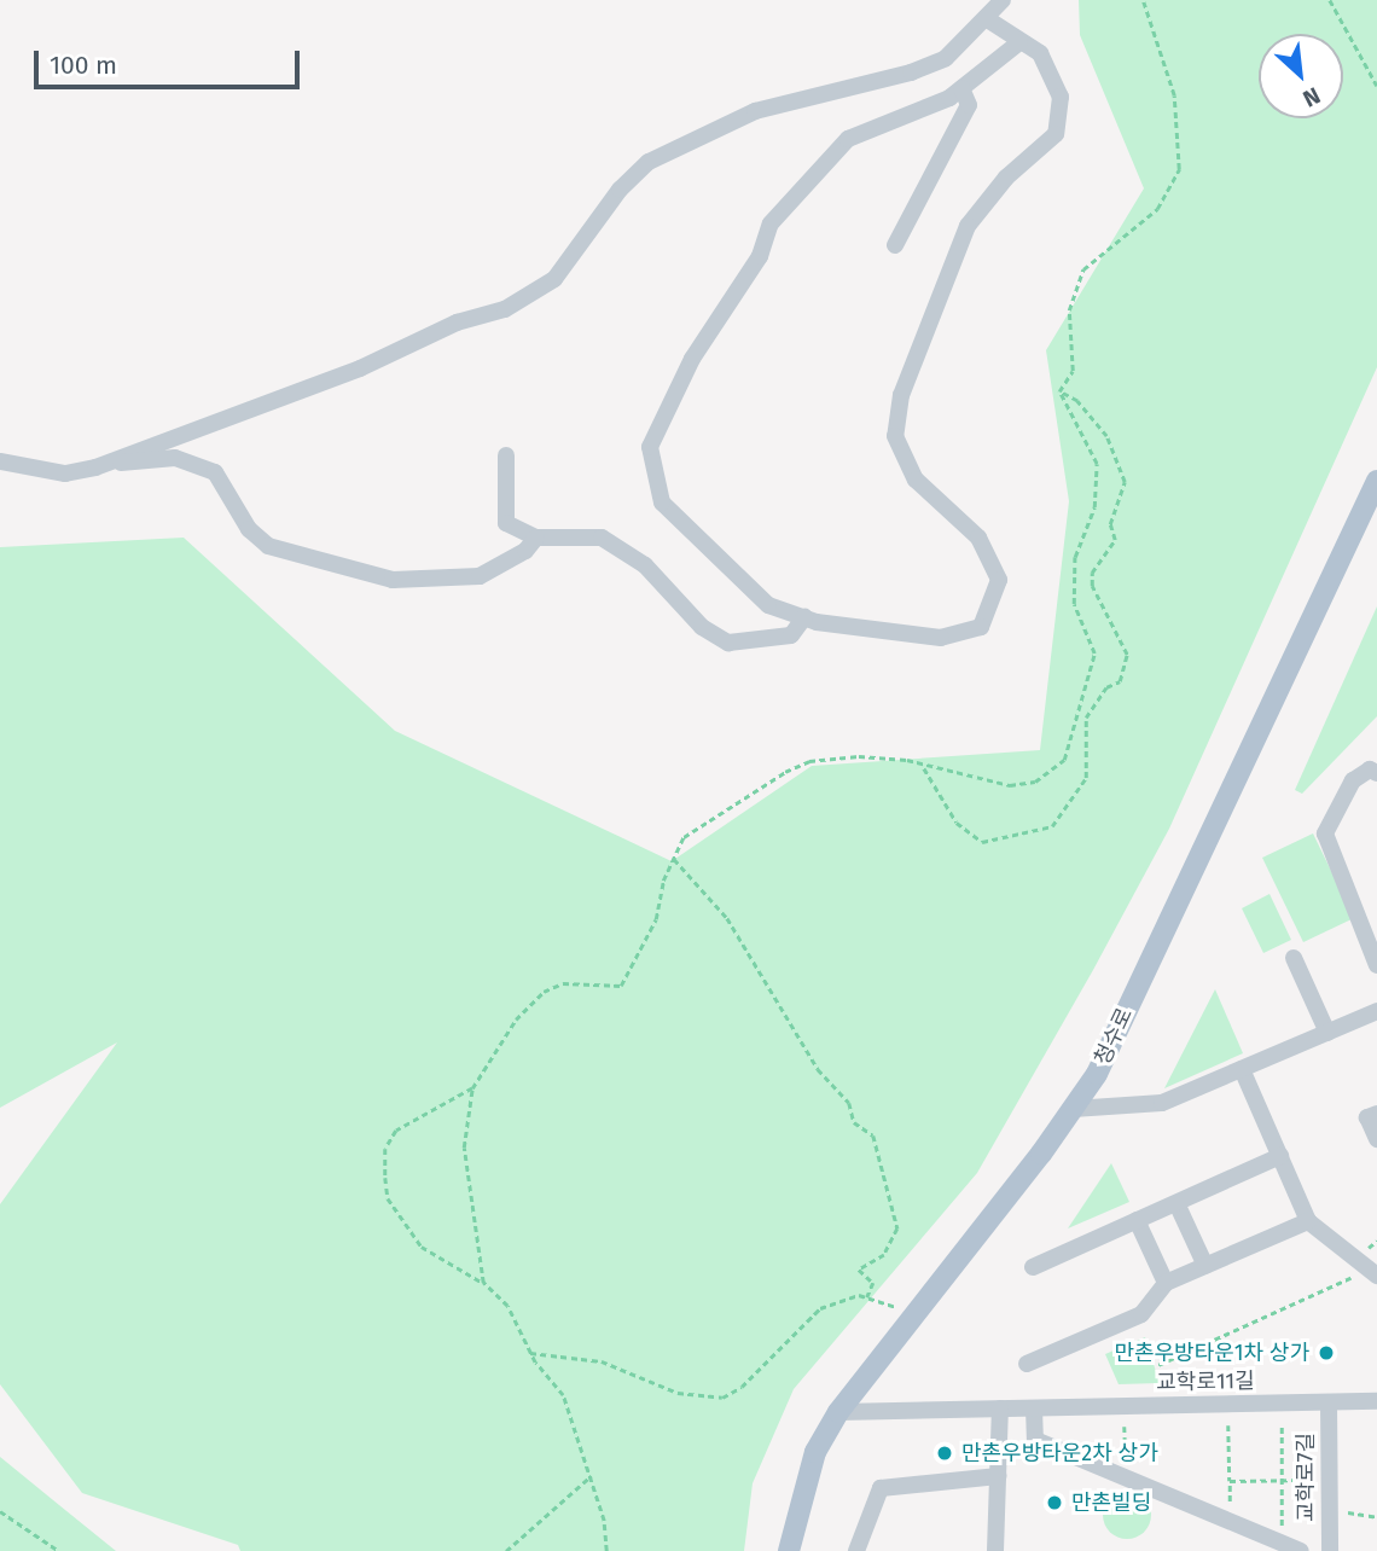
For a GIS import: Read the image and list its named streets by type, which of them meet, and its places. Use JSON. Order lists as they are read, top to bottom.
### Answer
{
  "streets": {
    "main road": ["청수로"],
    "street": ["교학로11길", "교학로7길"]
  },
  "crossings": [
    ["청수로", "교학로11길"],
    ["교학로11길", "교학로7길"]
  ],
  "places": ["만촌우방타운1차 상가", "만촌우방타운2차 상가", "만촌빌딩"],
  "scale_bar": "100 m",
  "north": "bottom right"
}
